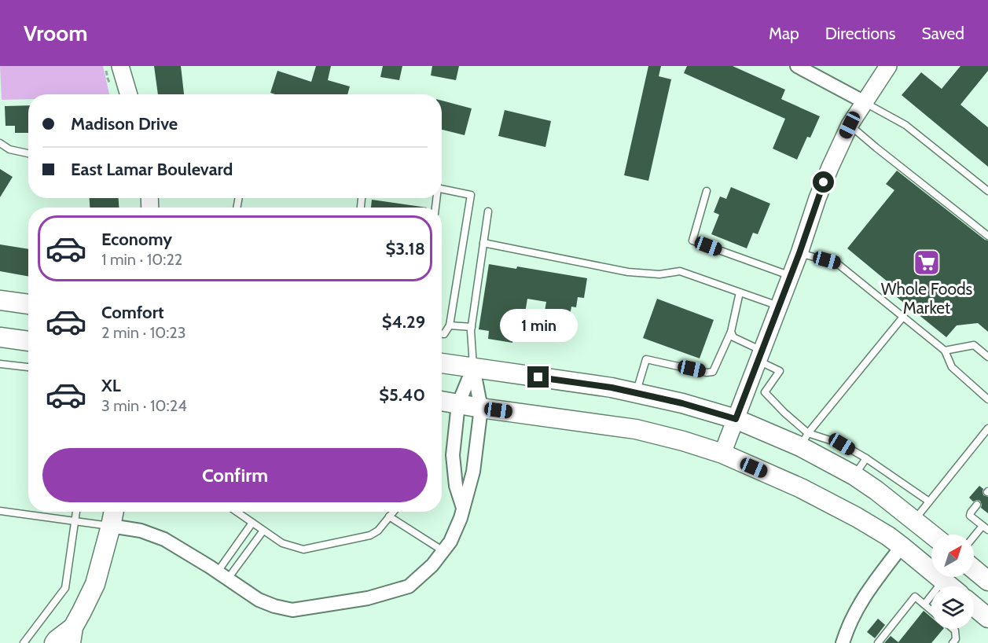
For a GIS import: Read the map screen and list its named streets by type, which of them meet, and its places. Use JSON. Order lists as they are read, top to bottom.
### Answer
{
  "places": {
    "supermarket": ["Whole Foods Market"]
  },
  "north": "top right",
  "page": {
    "header": "Vroom",
    "nav": ["Map", "Directions", "Saved"],
    "banner": ["Madison Drive", "East Lamar Boulevard"],
    "list": [
      {
        "name": "Economy",
        "note": "1 min · 10:22",
        "value": "$3.18"
      },
      {
        "name": "Comfort",
        "note": "2 min · 10:23",
        "value": "$4.29"
      },
      {
        "name": "XL",
        "note": "3 min · 10:24",
        "value": "$5.40"
      }
    ],
    "bubble": "1 min",
    "buttons": "Confirm"
  }
}
